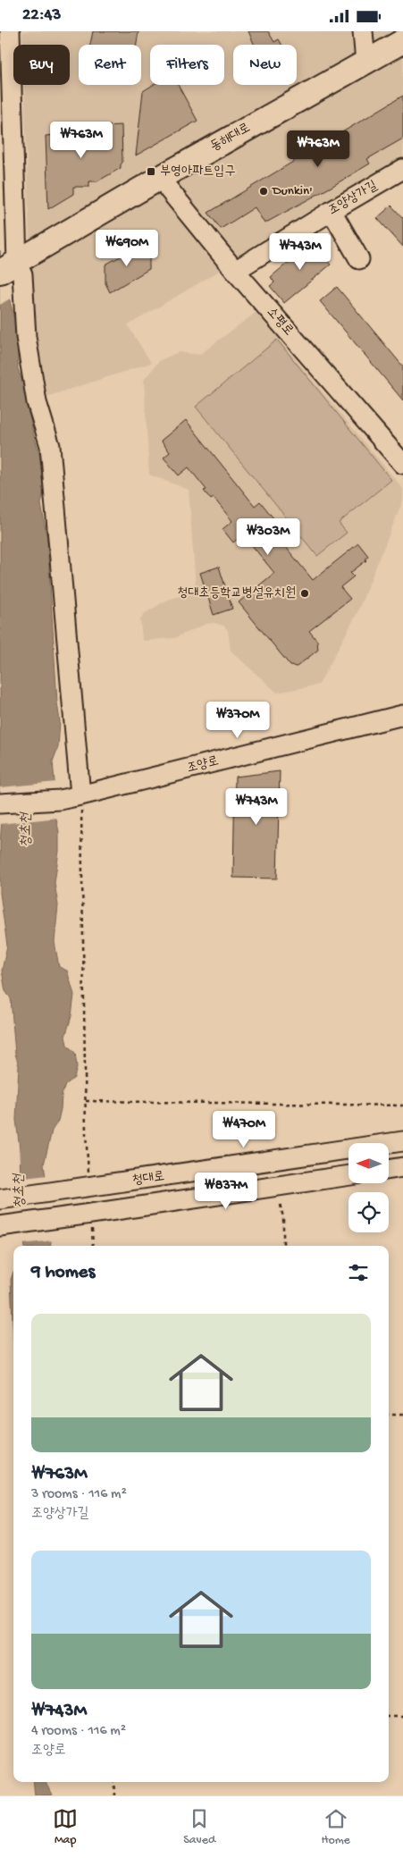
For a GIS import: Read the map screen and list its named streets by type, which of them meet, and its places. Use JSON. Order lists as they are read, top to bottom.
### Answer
{
  "streets": {
    "main road": ["동해대로"],
    "street": [
      "조양상가길",
      "소평로",
      "조양로",
      "청대로"
    ]
  },
  "crossings": [
    ["동해대로", "소평로"],
    ["조양상가길", "소평로"]
  ],
  "water": ["청초천"],
  "places": {
    "transit": ["부영아파트입구"],
    "other": ["Dunkin'", "청대초등학교병설유치원"]
  },
  "north": "left",
  "page": {
    "status": "22:43",
    "chip": [
      "Buy",
      "Rent",
      "Filters",
      "New"
    ],
    "price": [
      "₩763M",
      "₩763M",
      "₩690M",
      "₩743M",
      "₩303M",
      "₩370M",
      "₩743M",
      "₩470M",
      "₩837M"
    ],
    "heading": "9 homes",
    "list": [
      {
        "name": "₩763M",
        "note": "3 rooms · 116 m² · 조양상가길"
      },
      {
        "name": "₩743M",
        "note": "4 rooms · 116 m² · 조양로"
      }
    ],
    "tabs": ["Map", "Saved", "Home"]
  }
}
